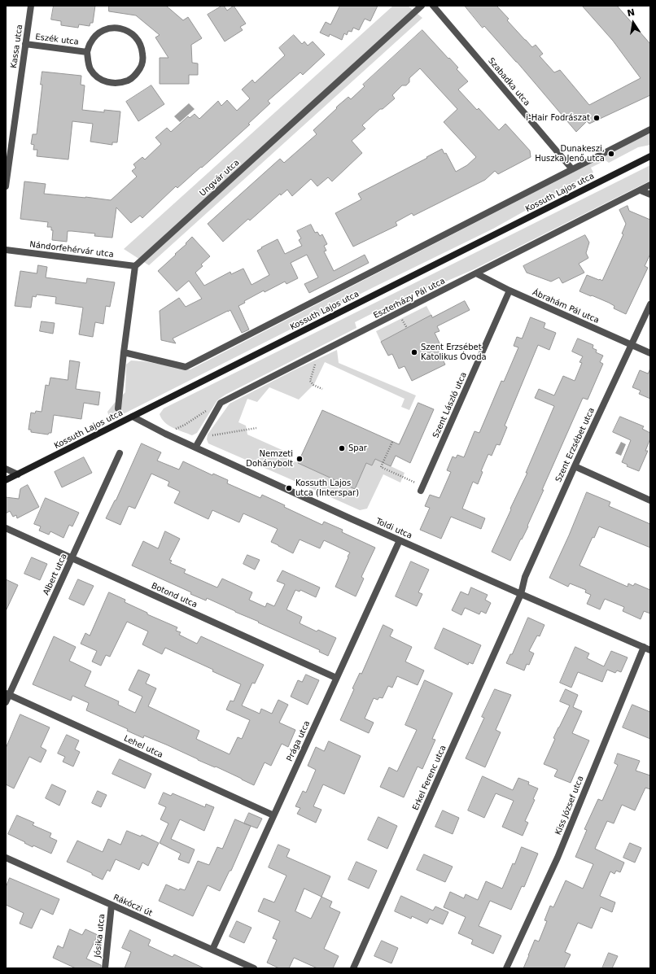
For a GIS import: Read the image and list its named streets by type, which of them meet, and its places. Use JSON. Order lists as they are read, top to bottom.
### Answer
{
  "streets": {
    "street": [
      "Eszék utca",
      "Kassa utca",
      "Szabadka utca",
      "Ungvár utca",
      "Kossuth Lajos utca",
      "Nándorfehérvár utca",
      "Eszterházy Pál utca",
      "Ábrahám Pál utca",
      "Szent László utca",
      "Szent Erzsébet utca",
      "Toldi utca",
      "Albert utca",
      "Botond utca",
      "Prága utca",
      "Lehel utca",
      "Erkel Ferenc utca",
      "Kiss József utca",
      "Rákóczi út",
      "Jósika utca"
    ]
  },
  "crossings": [
    ["Eszék utca", "Kassa utca"],
    ["Szabadka utca", "Kossuth Lajos utca"],
    ["Ungvár utca", "Nándorfehérvár utca"],
    ["Kossuth Lajos utca", "Toldi utca"],
    ["Eszterházy Pál utca", "Ábrahám Pál utca"],
    ["Ábrahám Pál utca", "Szent László utca"],
    ["Ábrahám Pál utca", "Szent Erzsébet utca"],
    ["Szent Erzsébet utca", "Toldi utca"],
    ["Szent Erzsébet utca", "Erkel Ferenc utca"],
    ["Toldi utca", "Prága utca"],
    ["Toldi utca", "Erkel Ferenc utca"],
    ["Toldi utca", "Kiss József utca"],
    ["Albert utca", "Botond utca"],
    ["Albert utca", "Lehel utca"],
    ["Botond utca", "Prága utca"],
    ["Prága utca", "Lehel utca"],
    ["Prága utca", "Rákóczi út"],
    ["Rákóczi út", "Jósika utca"]
  ],
  "places": [
    "i-Hair Fodrászat",
    "Dunakeszi, Huszka Jenő utca",
    "Szent Erzsébet Katolikus Óvoda",
    "Spar",
    "Nemzeti Dohánybolt",
    "Kossuth Lajos utca (Interspar)"
  ],
  "north": "top"
}
